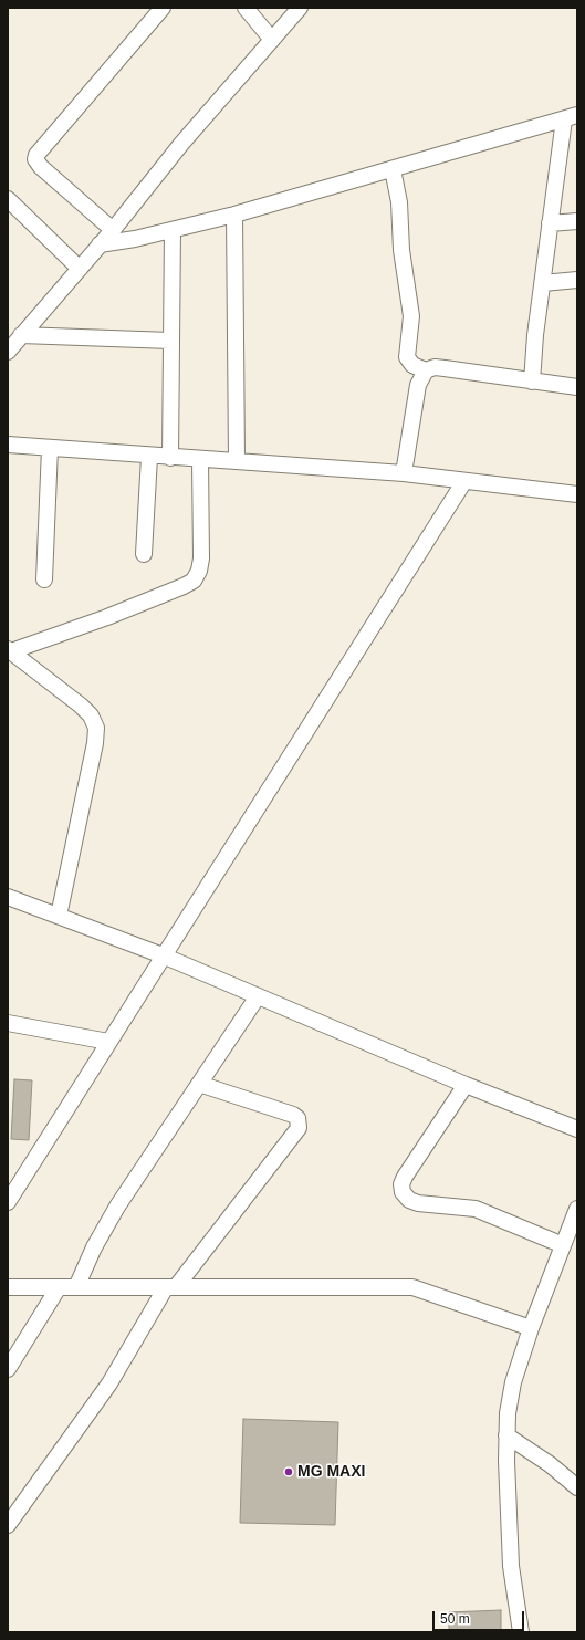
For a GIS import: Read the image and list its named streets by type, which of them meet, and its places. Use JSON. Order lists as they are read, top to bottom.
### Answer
{
  "places": ["MG MAXI"],
  "scale_bar": "50 m"
}
